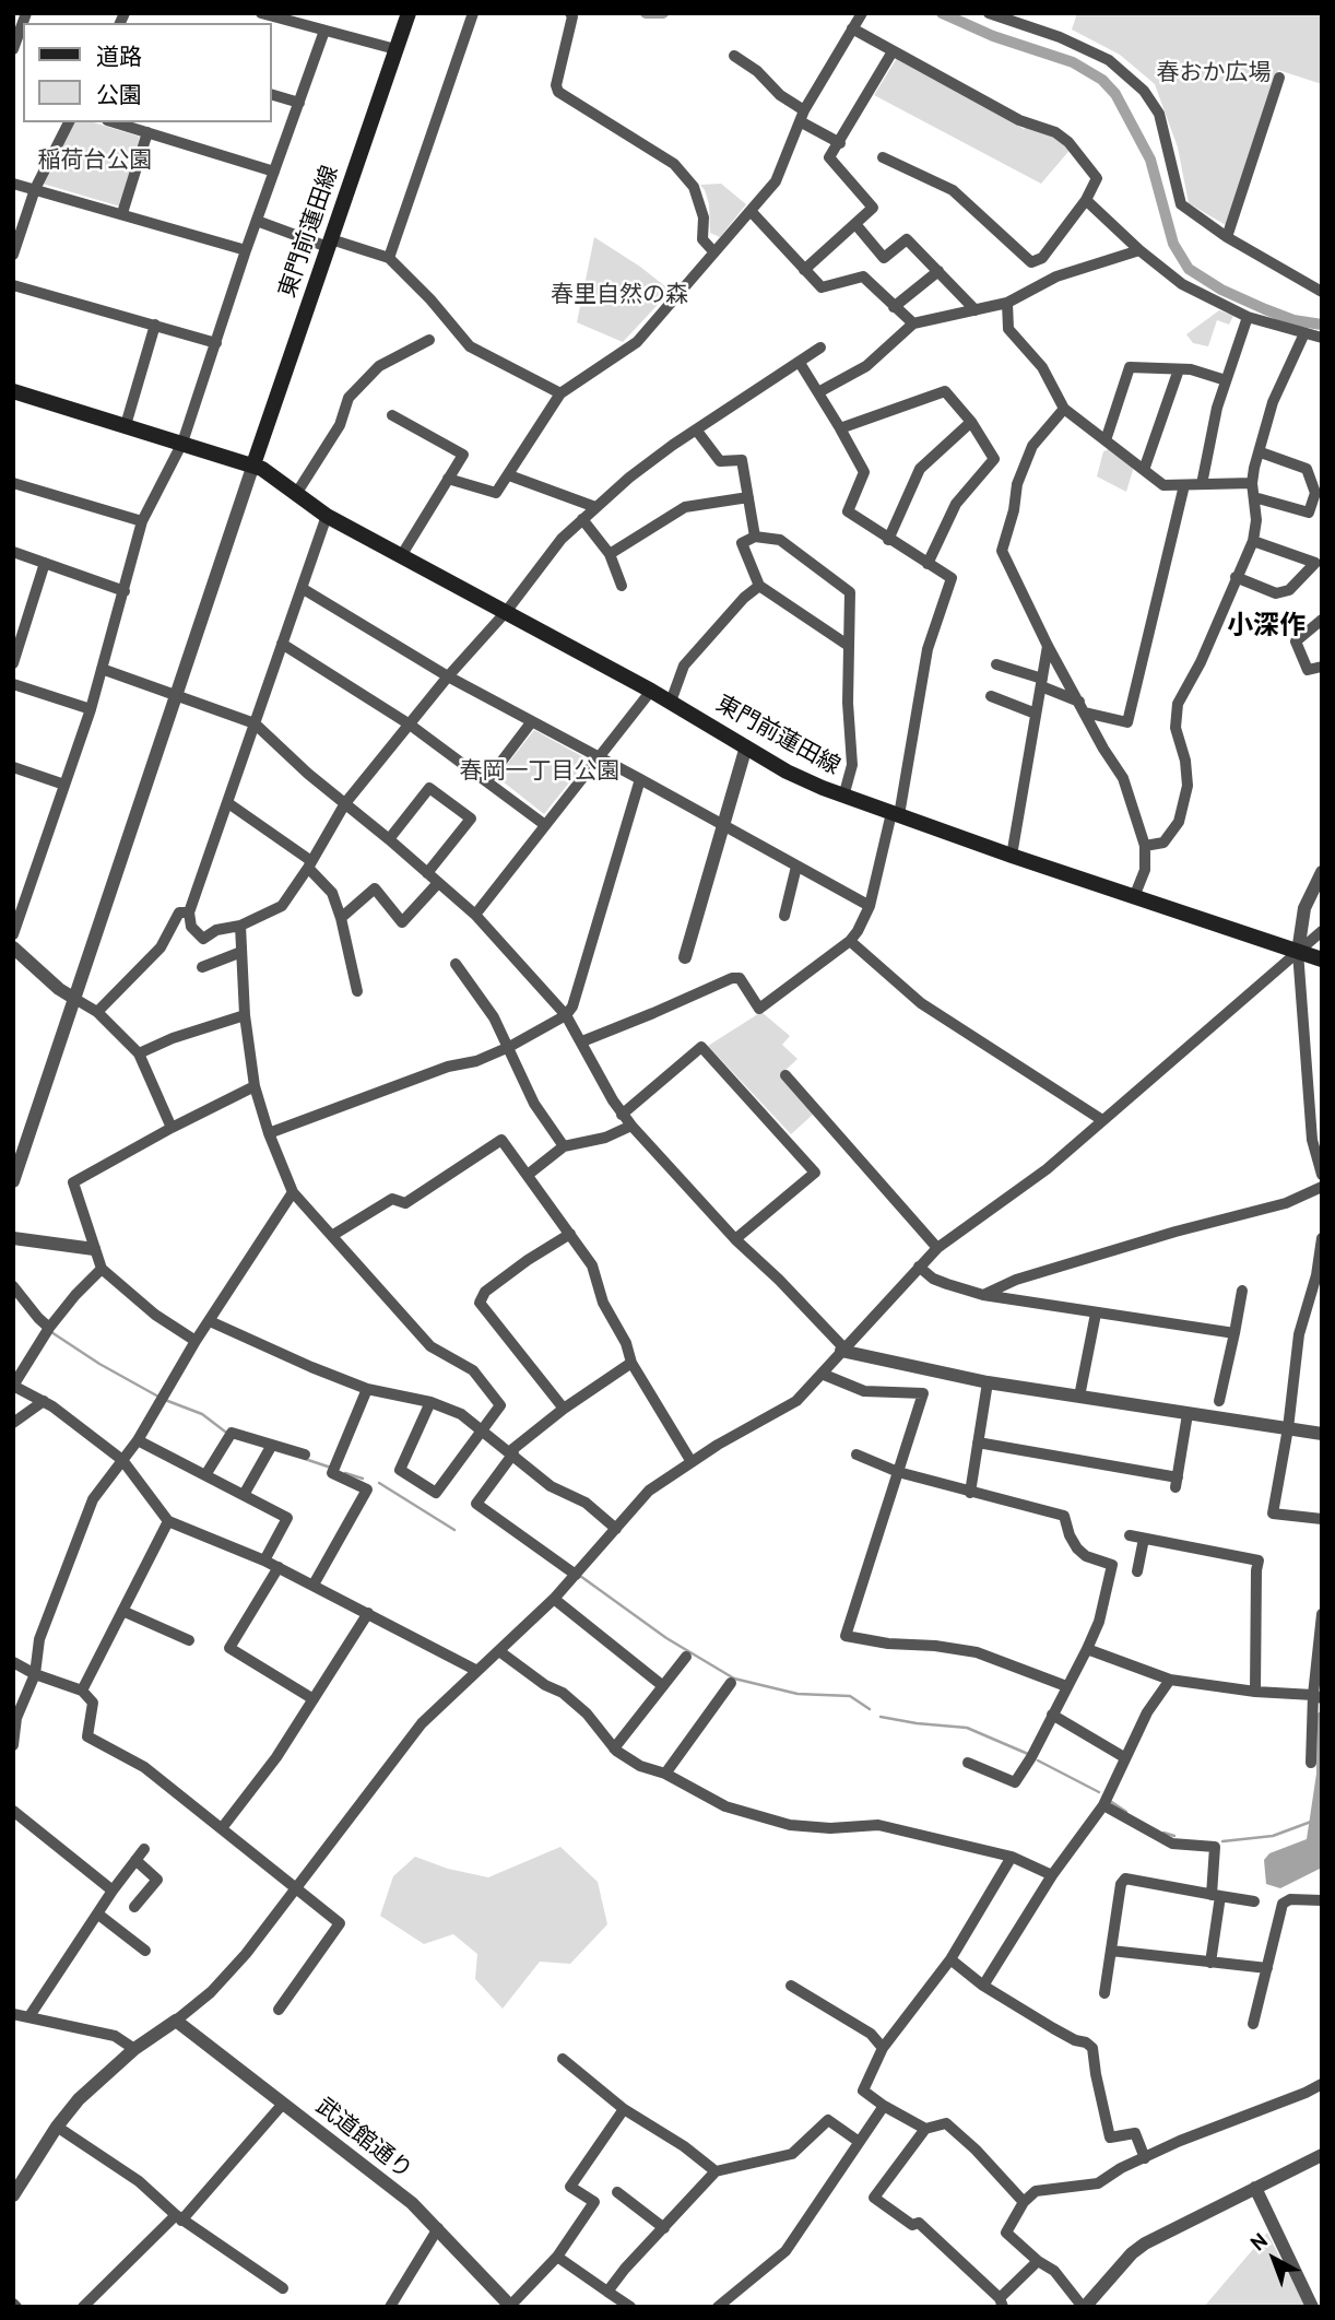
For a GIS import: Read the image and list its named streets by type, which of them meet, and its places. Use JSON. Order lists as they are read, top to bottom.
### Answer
{
  "streets": {
    "main road": ["東門前蓮田線"],
    "street": ["武道館通り"]
  },
  "districts": ["小深作"],
  "parks": [
    "春おか広場",
    "稲荷台公園",
    "春里自然の森",
    "春岡一丁目公園"
  ],
  "legend": ["道路", "公園"],
  "north": "top left"
}
